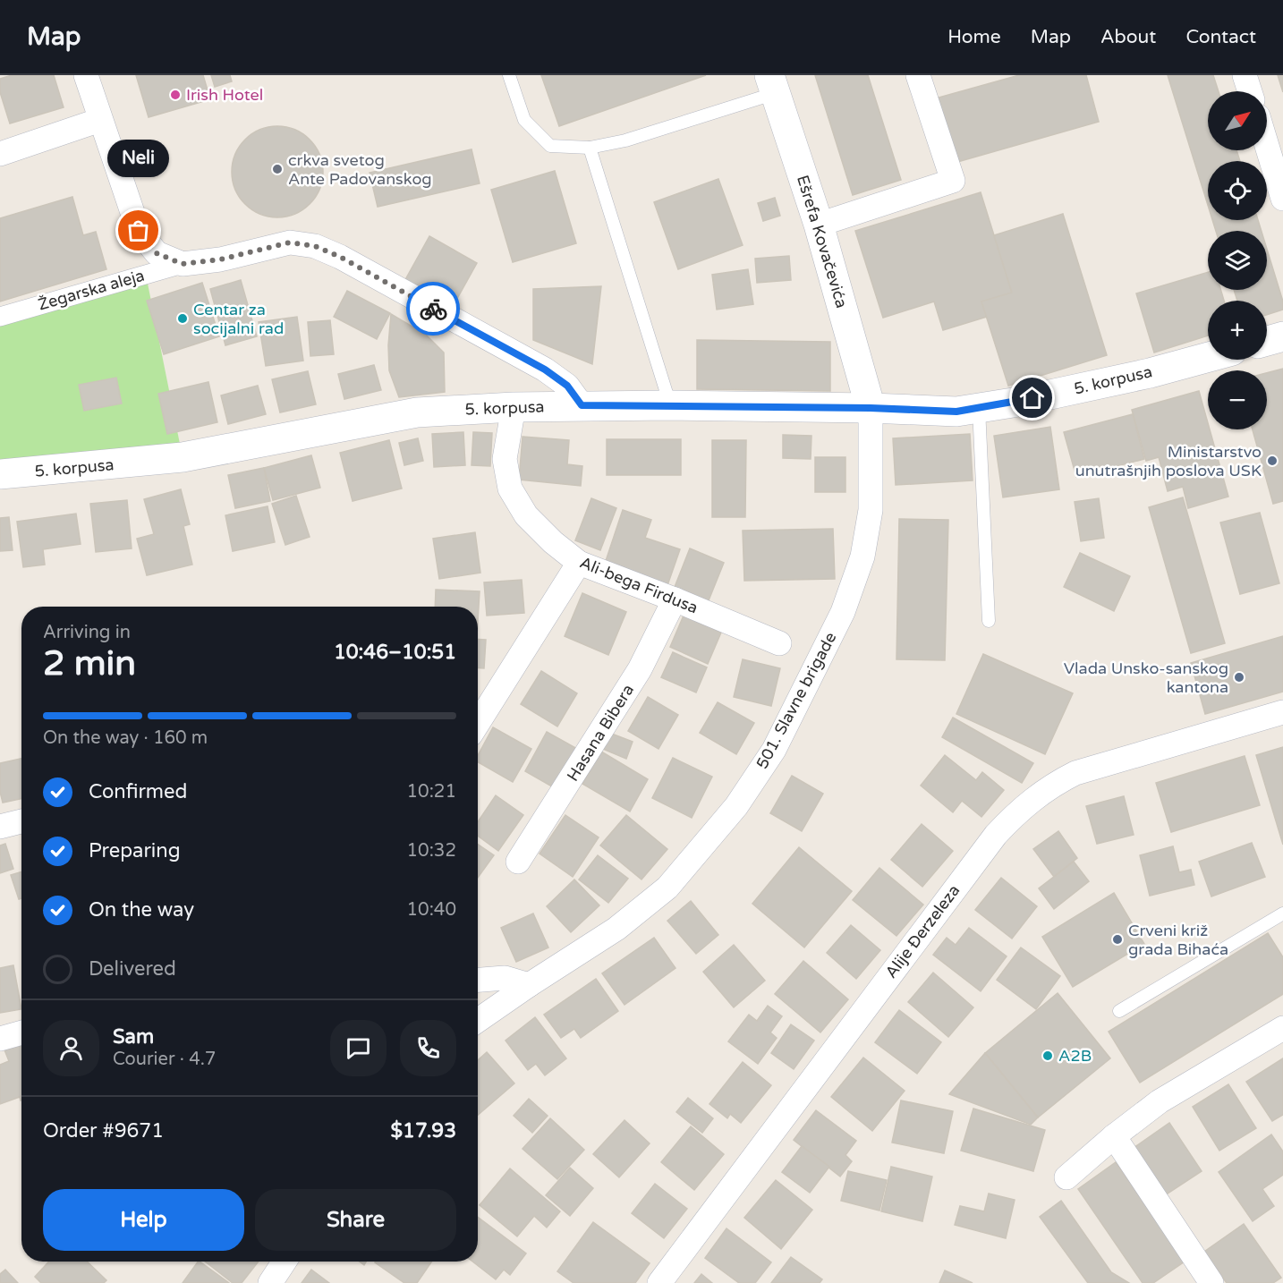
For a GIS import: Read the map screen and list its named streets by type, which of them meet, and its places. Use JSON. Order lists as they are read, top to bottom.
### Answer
{
  "streets": {
    "street": [
      "Ešrefa Kovačevića",
      "Žegarska aleja",
      "5. korpusa",
      "Ali-bega Firdusa",
      "501. Slavne brigade",
      "Hasana Bibera",
      "Alije Đerzeleza"
    ]
  },
  "crossings": [
    ["Ešrefa Kovačevića", "5. korpusa"],
    ["Ešrefa Kovačevića", "501. Slavne brigade"],
    ["5. korpusa", "Ali-bega Firdusa"],
    ["5. korpusa", "501. Slavne brigade"],
    ["Ali-bega Firdusa", "Hasana Bibera"]
  ],
  "places": [
    "Irish Hotel",
    "crkva svetog Ante Padovanskog",
    "Neli",
    "Centar za socijalni rad",
    "Ministarstvo unutrašnjih poslova USK",
    "Vlada Unsko-sanskog kantona",
    "Crveni križ grada Bihaća",
    "A2B"
  ],
  "north": "top right",
  "page": {
    "header": "Map",
    "nav": [
      "Home",
      "Map",
      "About",
      "Contact"
    ],
    "map_buttons": ["+", "−"],
    "bubble": "Neli",
    "heading": ["2 min", "Arriving in", "10:46–10:51"],
    "panel": [
      "Sam",
      "Courier · 4.7",
      "Order #9671",
      "$17.93"
    ],
    "bar": "On the way · 160 m",
    "list": [
      ["Confirmed", "10:21"],
      ["Preparing", "10:32"],
      ["On the way", "10:40"],
      "Delivered"
    ],
    "buttons": ["Help", "Share"]
  }
}
